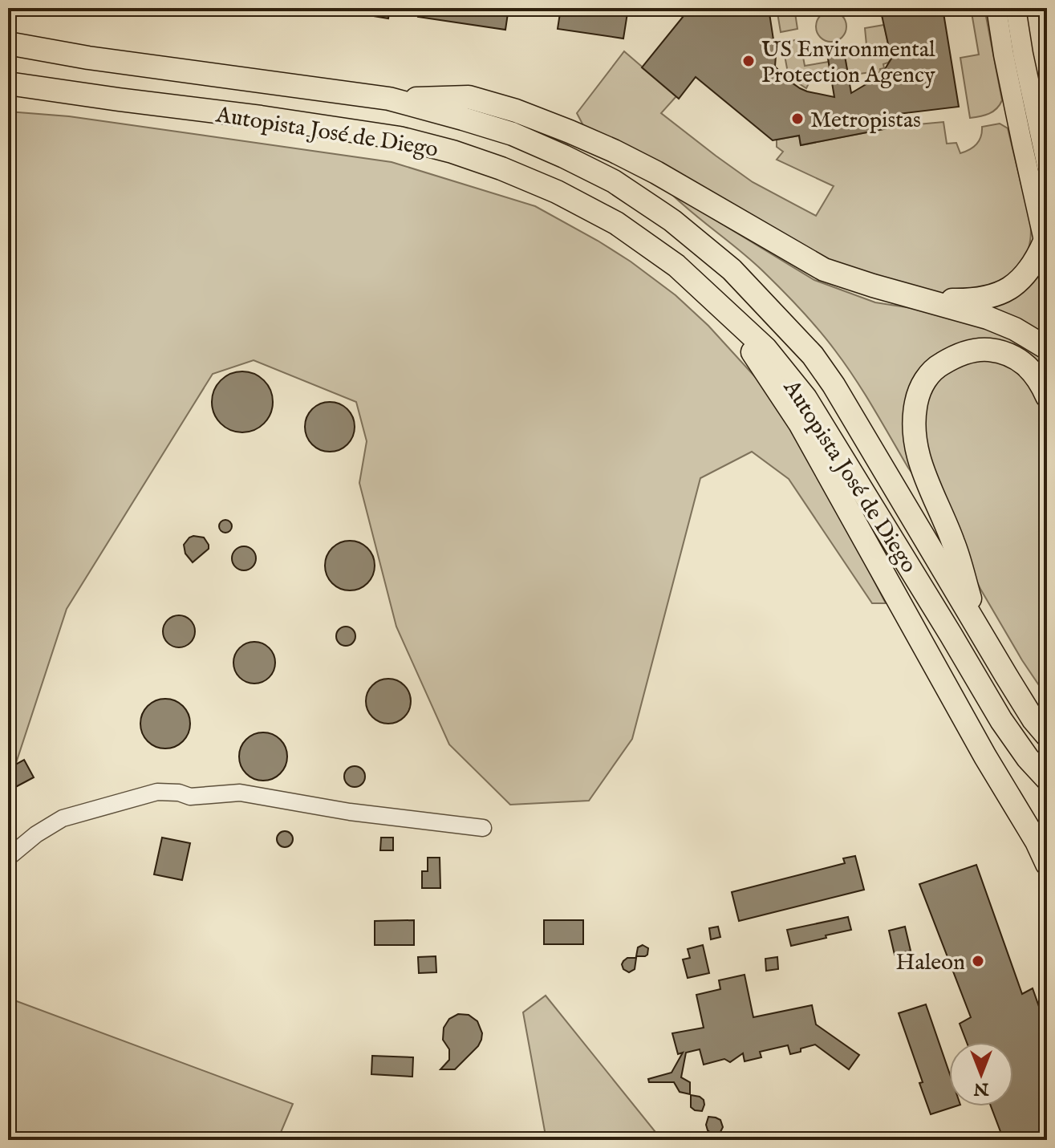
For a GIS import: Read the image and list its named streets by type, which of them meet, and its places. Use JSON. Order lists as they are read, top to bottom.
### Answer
{
  "streets": {
    "highway": ["Autopista José de Diego"]
  },
  "places": ["US Environmental Protection Agency", "Metropistas", "Haleon"],
  "north": "bottom"
}
